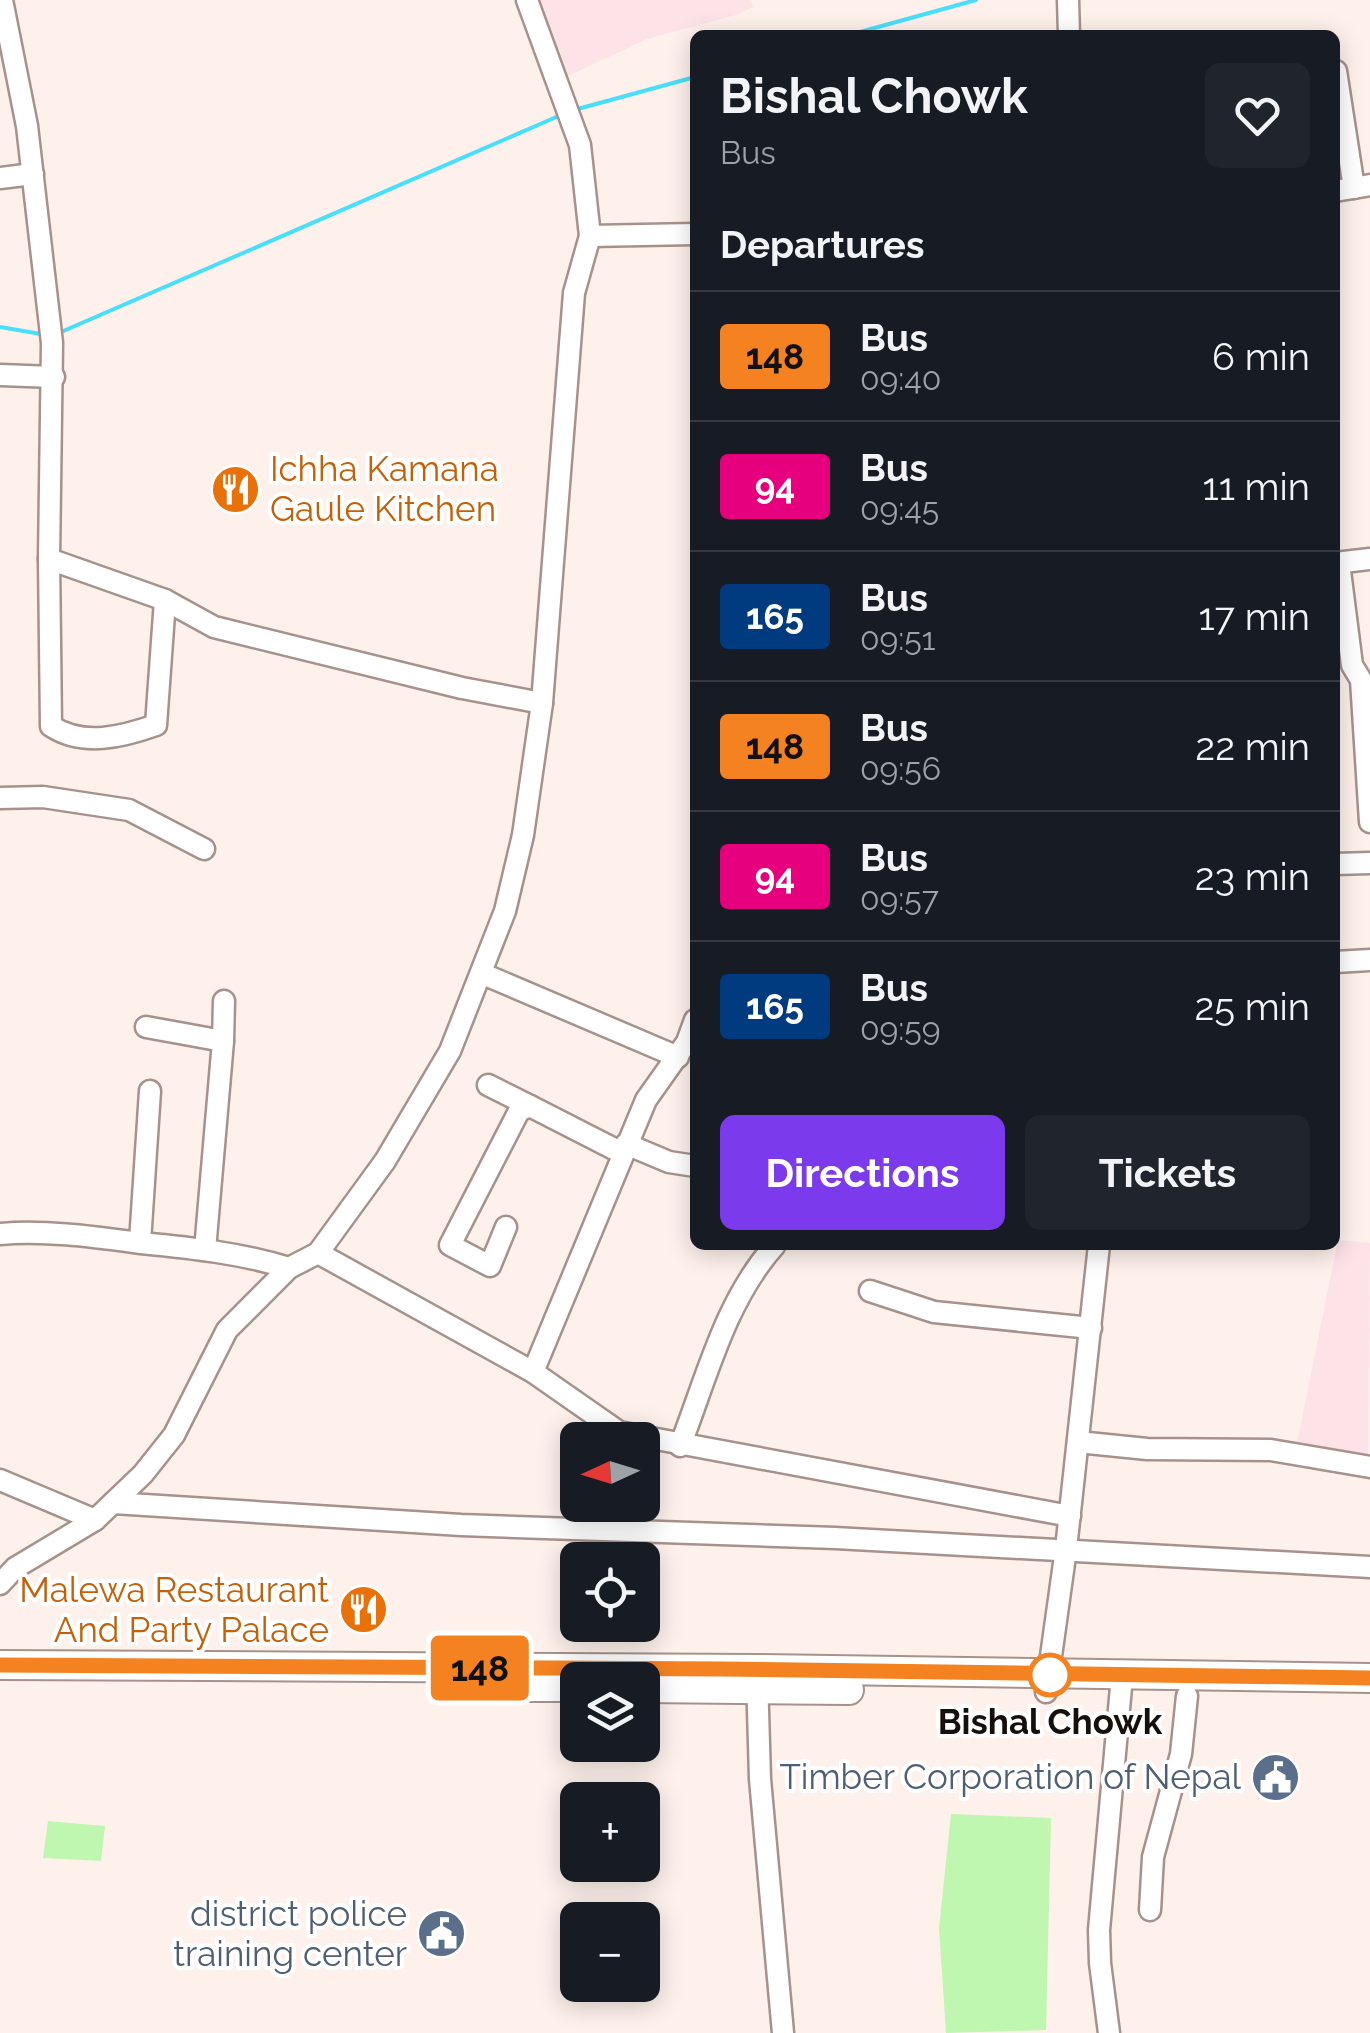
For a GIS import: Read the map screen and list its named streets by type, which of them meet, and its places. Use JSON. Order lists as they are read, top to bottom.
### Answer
{
  "places": {
    "restaurant": ["Ichha Kamana Gaule Kitchen", "Malewa Restaurant And Party Palace"],
    "other": ["Bishal Chowk"],
    "public building": ["Timber Corporation of Nepal", "district police training center"]
  },
  "lines": ["bus line 148"],
  "north": "left",
  "page": {
    "on_map": "148",
    "heading": [
      ["Bishal Chowk", "Bus"],
      "Departures"
    ],
    "list": [
      {
        "mark": "148",
        "name": "Bus",
        "note": "09:40",
        "value": "6 min"
      },
      {
        "mark": "94",
        "name": "Bus",
        "note": "09:45",
        "value": "11 min"
      },
      {
        "mark": "165",
        "name": "Bus",
        "note": "09:51",
        "value": "17 min"
      },
      {
        "mark": "148",
        "name": "Bus",
        "note": "09:56",
        "value": "22 min"
      },
      {
        "mark": "94",
        "name": "Bus",
        "note": "09:57",
        "value": "23 min"
      },
      {
        "mark": "165",
        "name": "Bus",
        "note": "09:59",
        "value": "25 min"
      }
    ],
    "buttons": ["Directions", "Tickets"],
    "map_buttons": ["+", "−"]
  }
}
